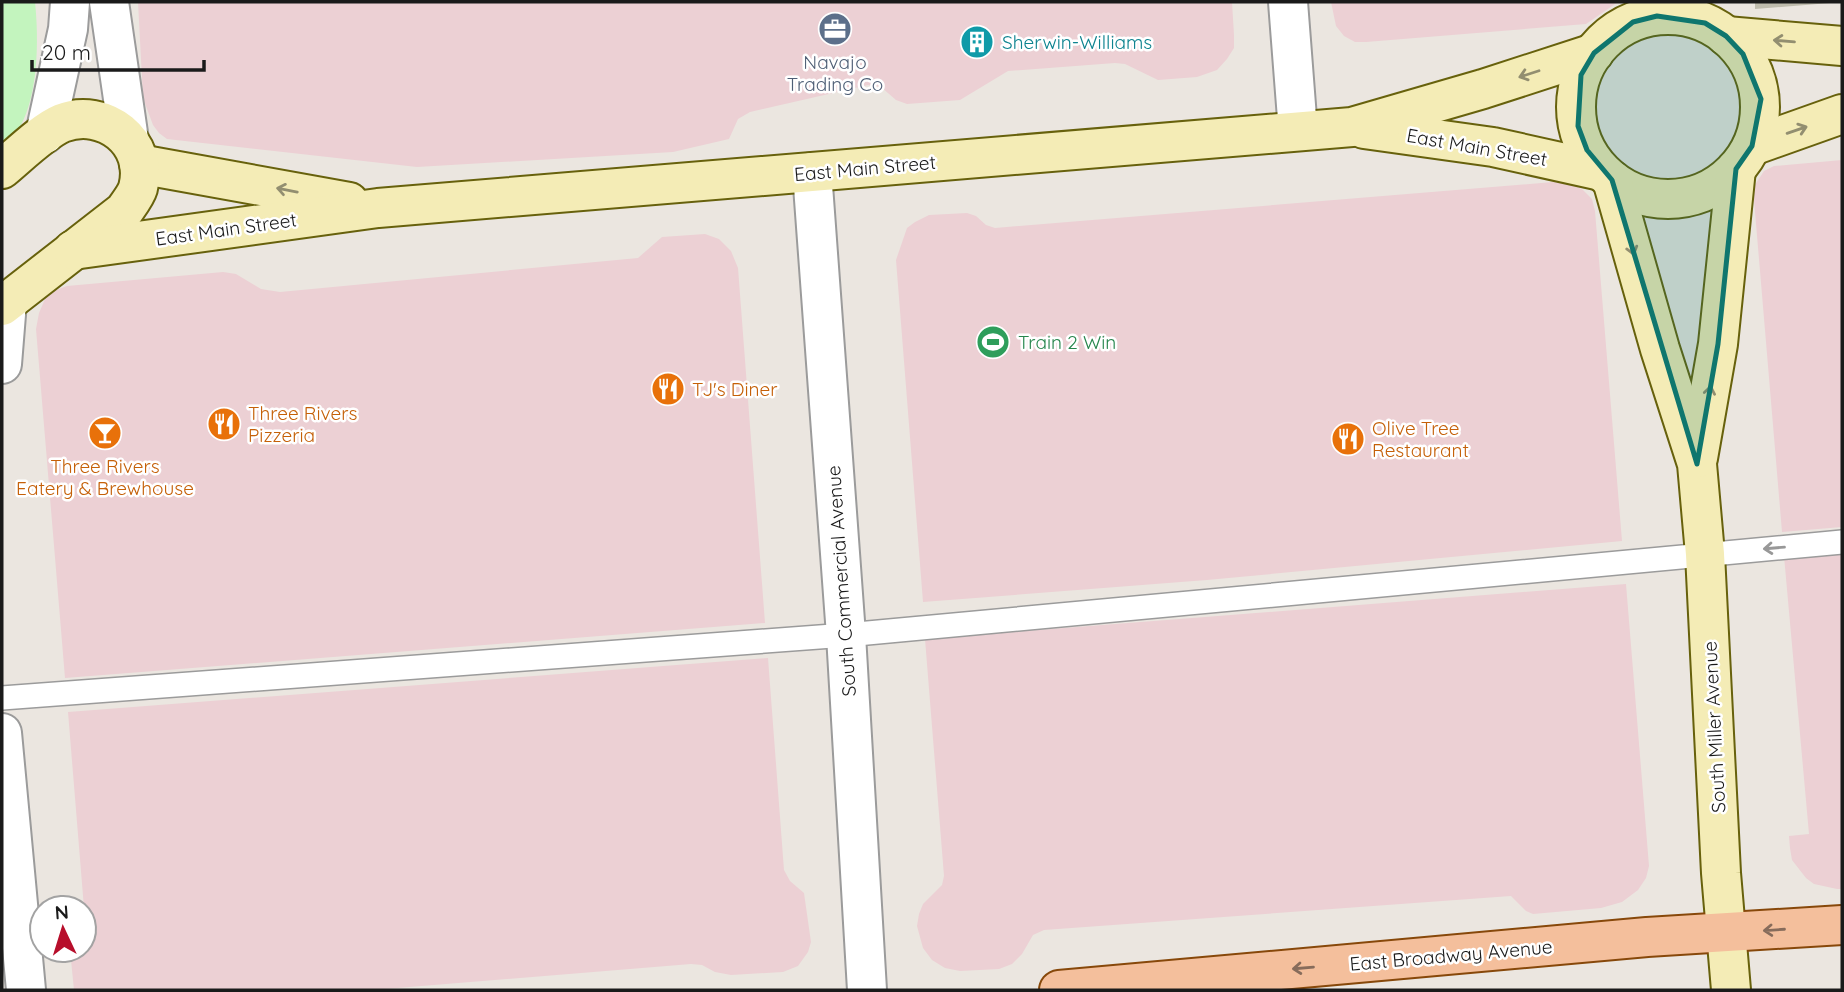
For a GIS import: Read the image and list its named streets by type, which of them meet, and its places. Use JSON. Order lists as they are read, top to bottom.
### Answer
{
  "streets": {
    "main road": ["East Main Street", "South Miller Avenue", "East Broadway Avenue"],
    "street": ["South Commercial Avenue"]
  },
  "crossings": [
    ["East Main Street", "South Commercial Avenue"],
    ["East Main Street", "South Miller Avenue"],
    ["South Miller Avenue", "East Broadway Avenue"]
  ],
  "one_way": ["East Broadway Avenue"],
  "places": {
    "office": ["Navajo Trading Co"],
    "building": ["Sherwin-Williams"],
    "sports": ["Train 2 Win"],
    "restaurant": ["TJ's Diner", "Three Rivers Pizzeria", "Olive Tree Restaurant"],
    "bar": ["Three Rivers Eatery & Brewhouse"]
  },
  "scale_bar": "20 m",
  "north": "top"
}
